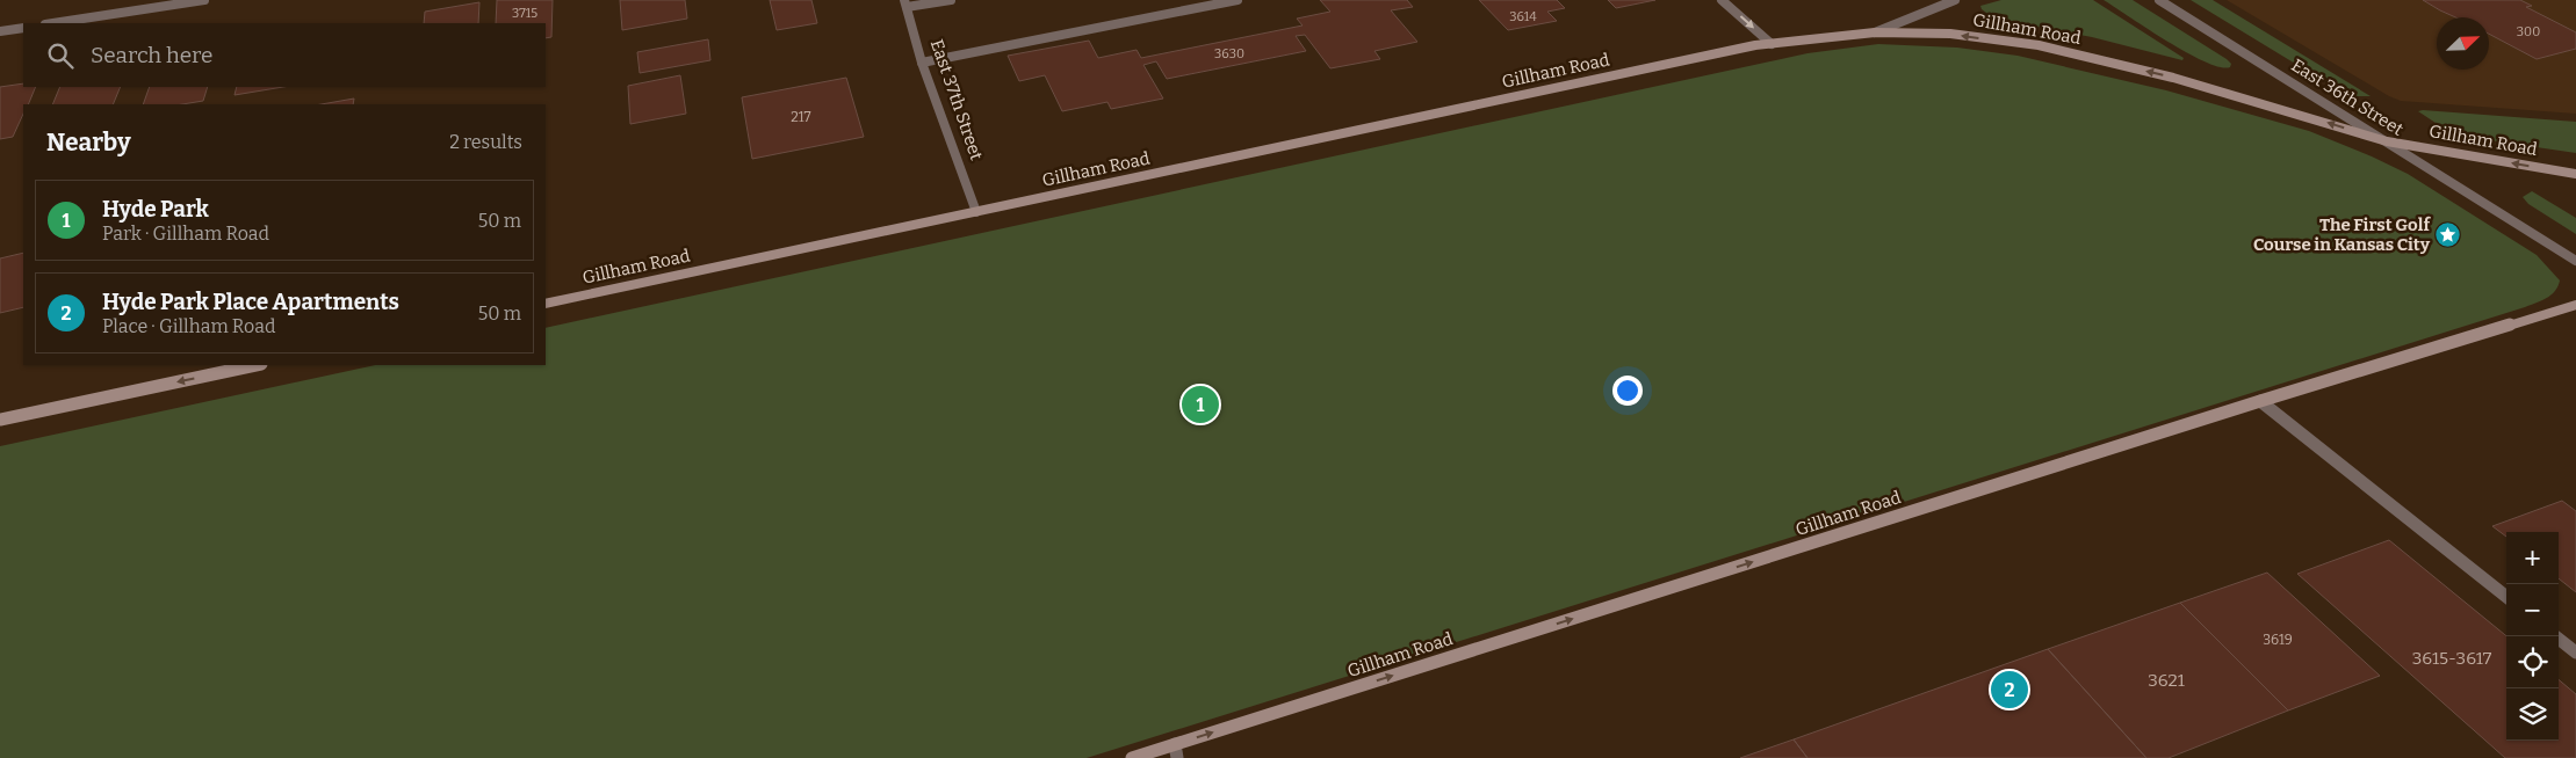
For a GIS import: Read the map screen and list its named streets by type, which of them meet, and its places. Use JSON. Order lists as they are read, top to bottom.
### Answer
{
  "streets": {
    "main road": ["Gillham Road"],
    "street": ["East 36th Street", "East 37th Street"]
  },
  "crossings": [
    ["Gillham Road", "East 36th Street"],
    ["Gillham Road", "East 37th Street"]
  ],
  "places": {
    "place": ["The First Golf Course in Kansas City"]
  },
  "house_numbers": [
    "3715",
    "3614",
    "300",
    "3630",
    "217",
    "3619",
    "3615-3617",
    "3621"
  ],
  "north": "top right",
  "page": {
    "search": "Search here",
    "heading": ["Nearby", "2 results"],
    "list": [
      {
        "mark": "1",
        "name": "Hyde Park",
        "note": "Park · Gillham Road",
        "value": "50 m"
      },
      {
        "mark": "2",
        "name": "Hyde Park Place Apartments",
        "note": "Place · Gillham Road",
        "value": "50 m"
      }
    ],
    "pins": ["1", "2"],
    "map_buttons": ["+", "−"]
  }
}
